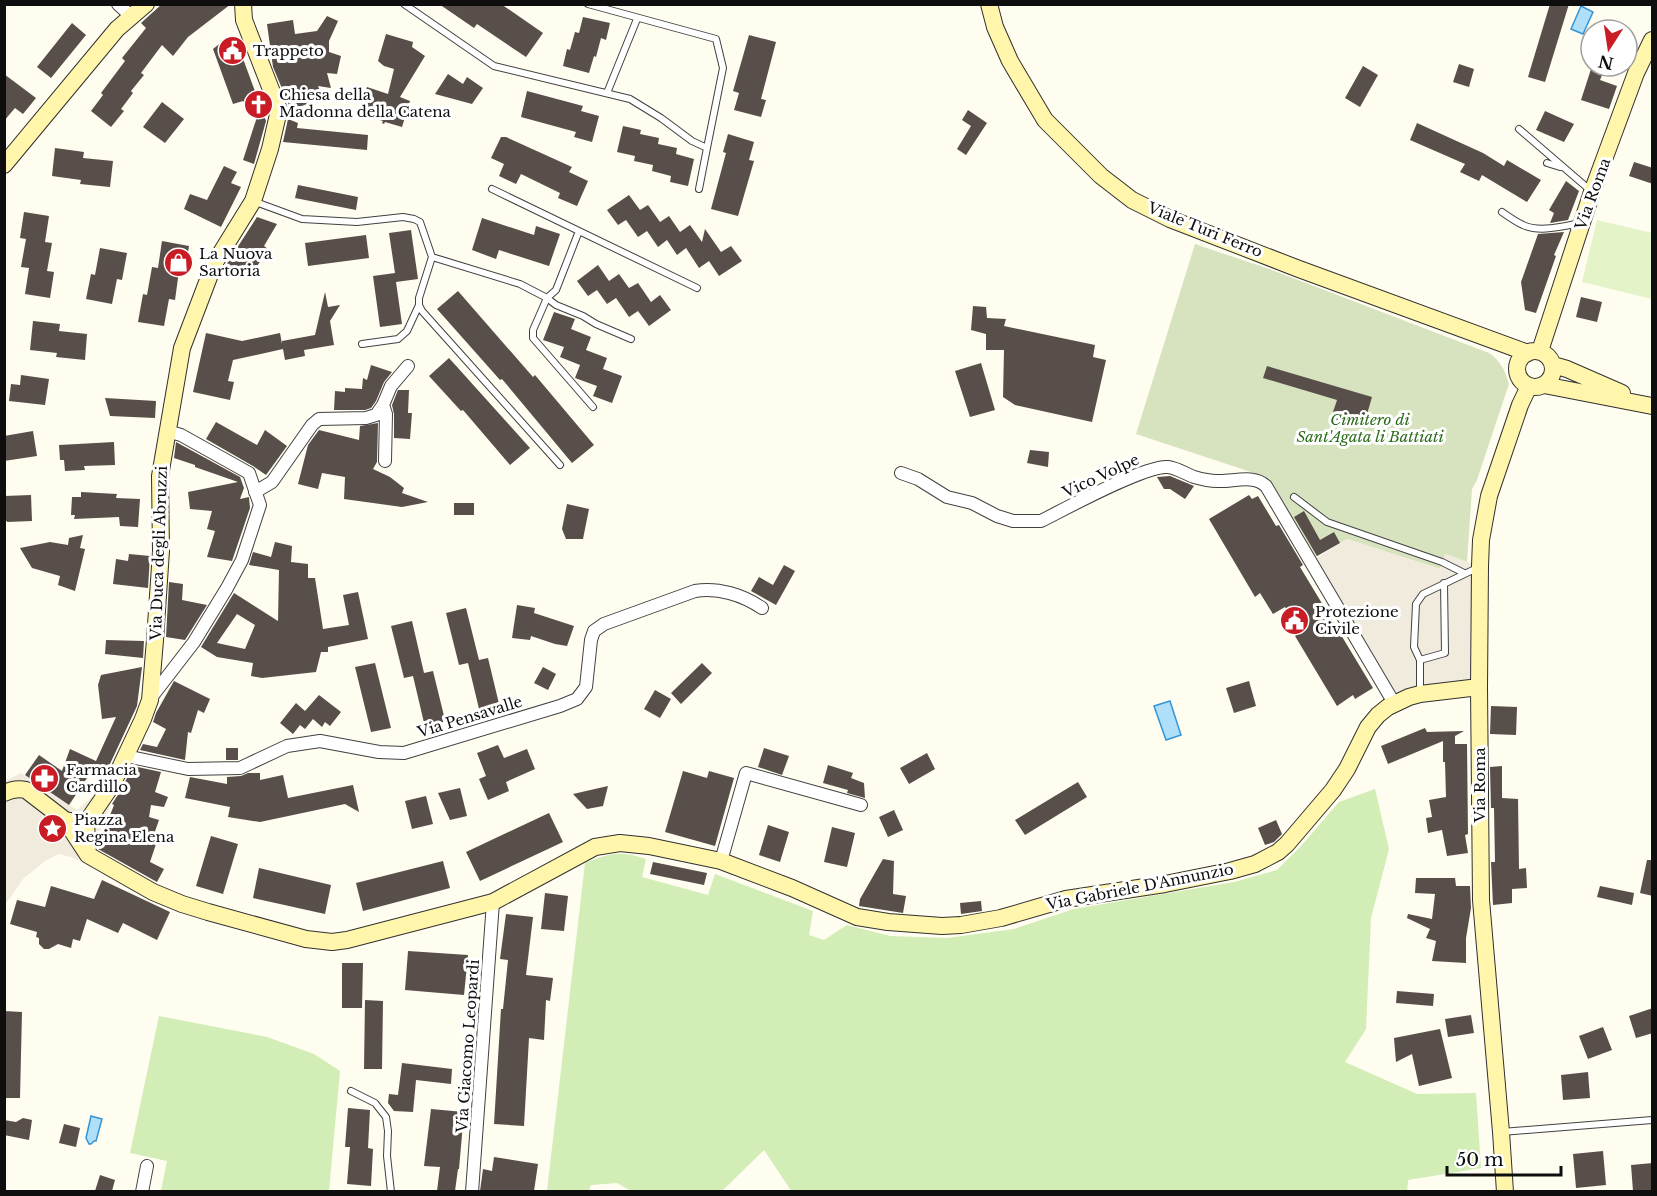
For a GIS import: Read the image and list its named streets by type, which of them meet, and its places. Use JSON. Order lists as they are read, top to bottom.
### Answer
{
  "streets": {
    "main road": [
      "Via Roma",
      "Viale Turi Ferro",
      "Via Duca degli Abruzzi",
      "Via Gabriele D'Annunzio"
    ],
    "street": ["Vico Volpe", "Via Pensavalle", "Via Giacomo Leopardi"]
  },
  "crossings": [
    ["Via Roma", "Viale Turi Ferro"],
    ["Via Roma", "Via Gabriele D'Annunzio"],
    ["Vico Volpe", "Via Gabriele D'Annunzio"],
    ["Via Duca degli Abruzzi", "Via Pensavalle"],
    ["Via Gabriele D'Annunzio", "Via Giacomo Leopardi"]
  ],
  "parks": ["Cimitero di Sant'Agata li Battiati"],
  "places": {
    "public building": ["Trappeto", "Protezione Civile"],
    "church": ["Chiesa della Madonna della Catena"],
    "shop": ["La Nuova Sartoria"],
    "pharmacy": ["Farmacia Cardillo"],
    "place": ["Piazza Regina Elena"]
  },
  "scale_bar": "50 m",
  "north": "bottom"
}
